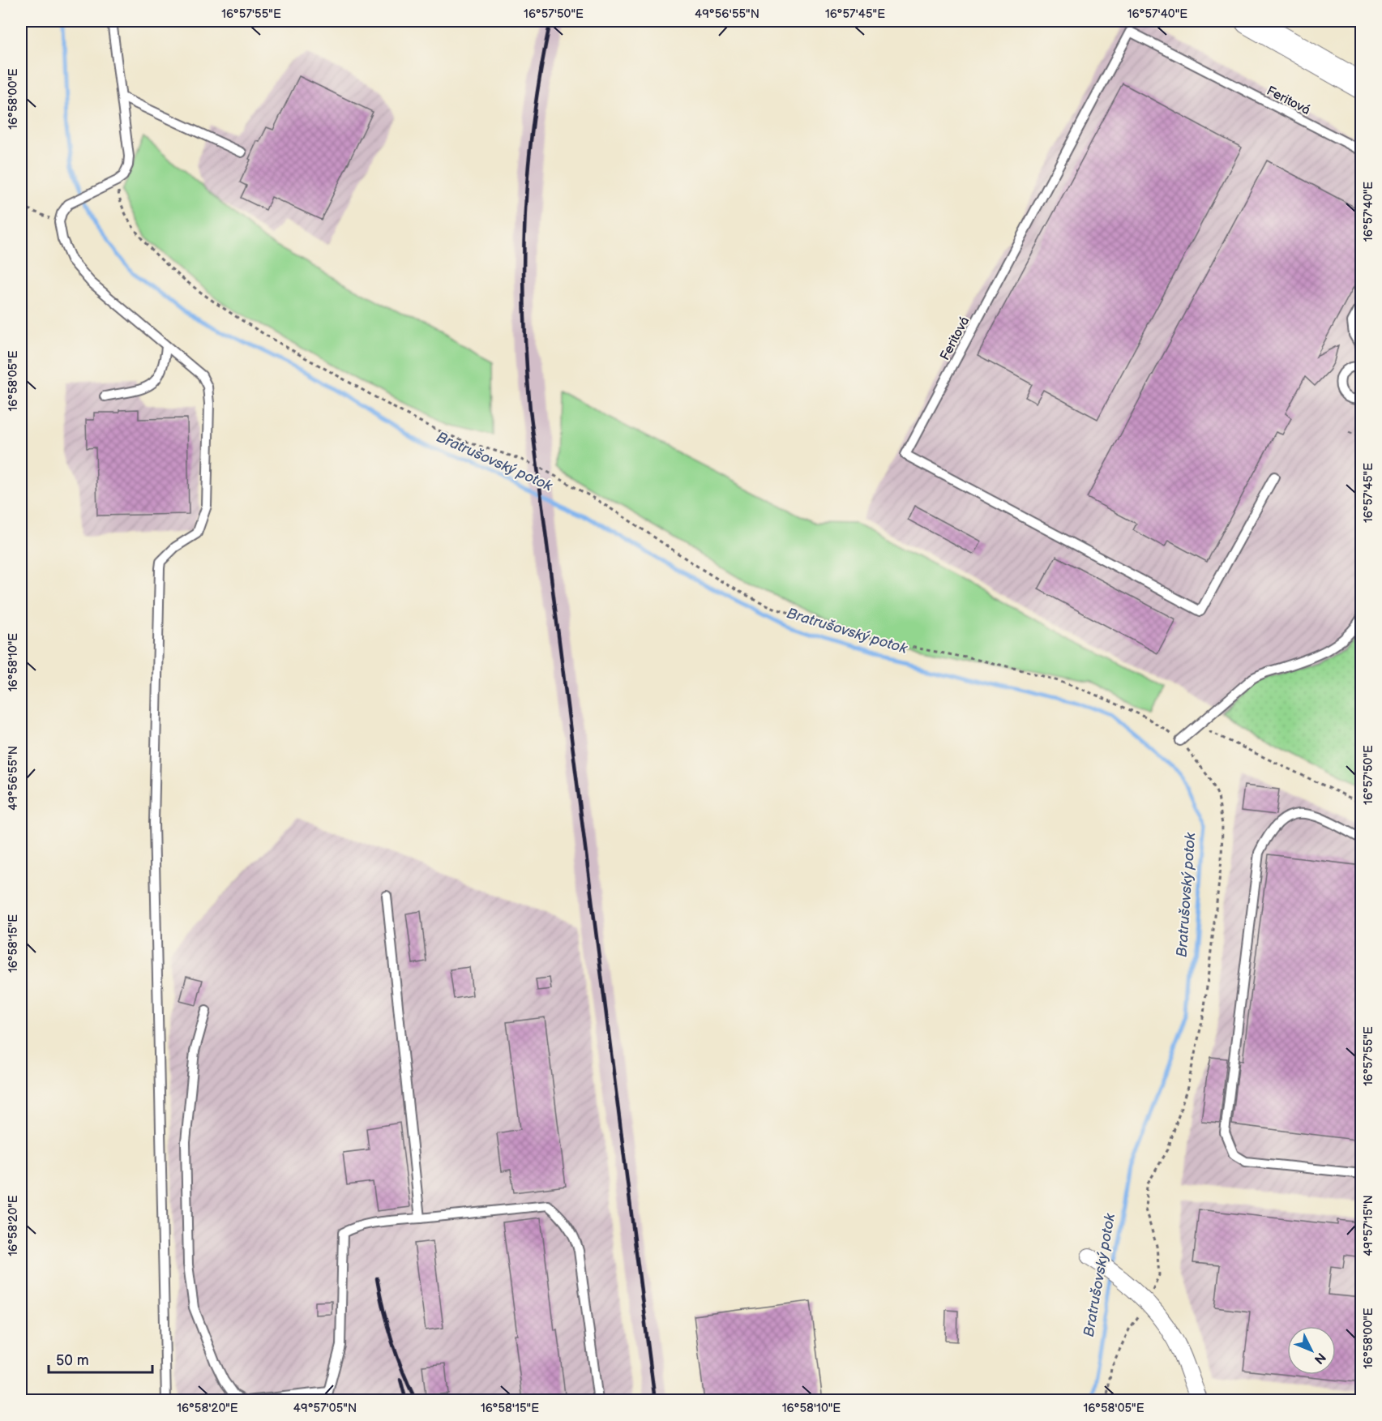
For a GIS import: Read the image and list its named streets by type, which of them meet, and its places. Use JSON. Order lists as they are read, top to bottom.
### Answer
{
  "streets": {
    "lane": ["Feritová"]
  },
  "water": ["Bratrušovský potok"],
  "scale_bar": "50 m",
  "north": "bottom right",
  "coordinates": [
    "16°57'55\"E",
    "16°57'50\"E",
    "49°56'55\"N",
    "16°57'45\"E",
    "16°57'40\"E",
    "16°58'00\"E",
    "16°58'05\"E",
    "16°58'10\"E",
    "16°58'15\"E",
    "49°57'15\"N",
    "16°58'20\"E",
    "49°57'05\"N"
  ]
}
